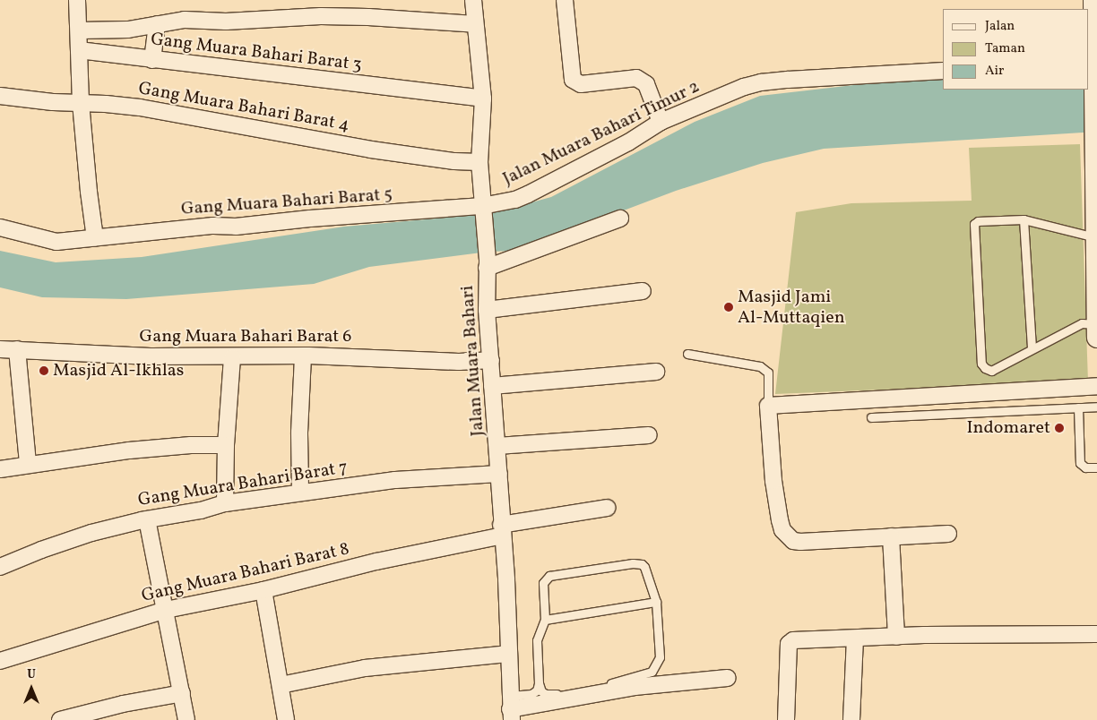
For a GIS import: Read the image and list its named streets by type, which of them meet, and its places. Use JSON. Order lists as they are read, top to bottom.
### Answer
{
  "streets": {
    "street": [
      "Gang Muara Bahari Barat 3",
      "Gang Muara Bahari Barat 4",
      "Jalan Muara Bahari Timur 2",
      "Gang Muara Bahari Barat 5",
      "Gang Muara Bahari Barat 6",
      "Jalan Muara Bahari",
      "Gang Muara Bahari Barat 7",
      "Gang Muara Bahari Barat 8"
    ]
  },
  "crossings": [
    ["Gang Muara Bahari Barat 3", "Jalan Muara Bahari"],
    ["Gang Muara Bahari Barat 4", "Jalan Muara Bahari"],
    ["Jalan Muara Bahari Timur 2", "Gang Muara Bahari Barat 5"],
    ["Jalan Muara Bahari Timur 2", "Jalan Muara Bahari"],
    ["Gang Muara Bahari Barat 5", "Jalan Muara Bahari"],
    ["Gang Muara Bahari Barat 6", "Jalan Muara Bahari"],
    ["Jalan Muara Bahari", "Gang Muara Bahari Barat 7"],
    ["Jalan Muara Bahari", "Gang Muara Bahari Barat 8"]
  ],
  "places": ["Masjid Jami Al-Muttaqien", "Masjid Al-Ikhlas", "Indomaret"],
  "legend": ["Jalan", "Taman", "Air"],
  "north": "top"
}
